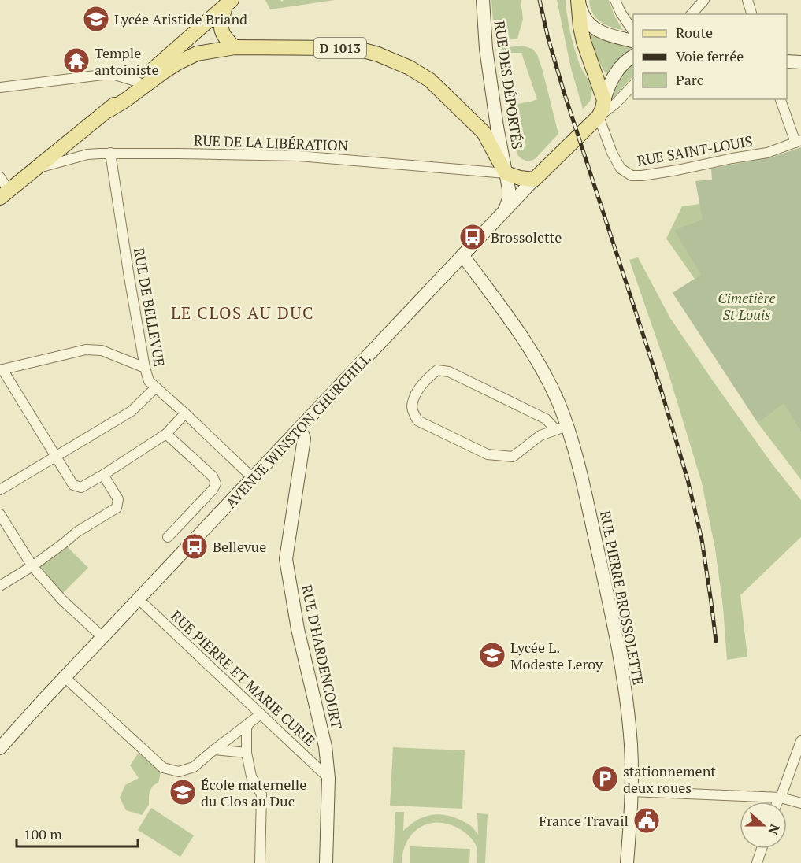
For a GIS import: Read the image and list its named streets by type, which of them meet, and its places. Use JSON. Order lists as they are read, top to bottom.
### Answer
{
  "streets": {
    "main road": [
      "D 1013",
      "RUE DES DÉPORTÉS",
      "AVENUE WINSTON CHURCHILL",
      "RUE PIERRE BROSSOLETTE",
      "RUE D'HARDENCOURT"
    ],
    "street": [
      "RUE DE LA LIBÉRATION",
      "RUE SAINT-LOUIS",
      "RUE DE BELLEVUE",
      "RUE PIERRE ET MARIE CURIE"
    ]
  },
  "crossings": [
    ["D 1013", "RUE DES DÉPORTÉS"],
    ["D 1013", "RUE DE LA LIBÉRATION"],
    ["RUE DES DÉPORTÉS", "RUE DE LA LIBÉRATION"],
    ["RUE DES DÉPORTÉS", "AVENUE WINSTON CHURCHILL"],
    ["RUE DE LA LIBÉRATION", "RUE DE BELLEVUE"],
    ["RUE SAINT-LOUIS", "AVENUE WINSTON CHURCHILL"],
    ["RUE DE BELLEVUE", "AVENUE WINSTON CHURCHILL"],
    ["AVENUE WINSTON CHURCHILL", "RUE PIERRE BROSSOLETTE"],
    ["AVENUE WINSTON CHURCHILL", "RUE D'HARDENCOURT"],
    ["AVENUE WINSTON CHURCHILL", "RUE PIERRE ET MARIE CURIE"],
    ["RUE D'HARDENCOURT", "RUE PIERRE ET MARIE CURIE"]
  ],
  "districts": ["LE CLOS AU DUC"],
  "parks": ["Cimetière St Louis"],
  "places": {
    "school or university": ["Lycée Aristide Briand", "Lycée L. Modeste Leroy", "École maternelle du Clos au Duc"],
    "temple": ["Temple antoiniste"],
    "bus stop": ["Brossolette", "Bellevue"],
    "parking": ["stationnement deux roues"],
    "public building": ["France Travail"]
  },
  "legend": ["Route", "Voie ferrée", "Parc"],
  "scale_bar": "100 m",
  "north": "right"
}
